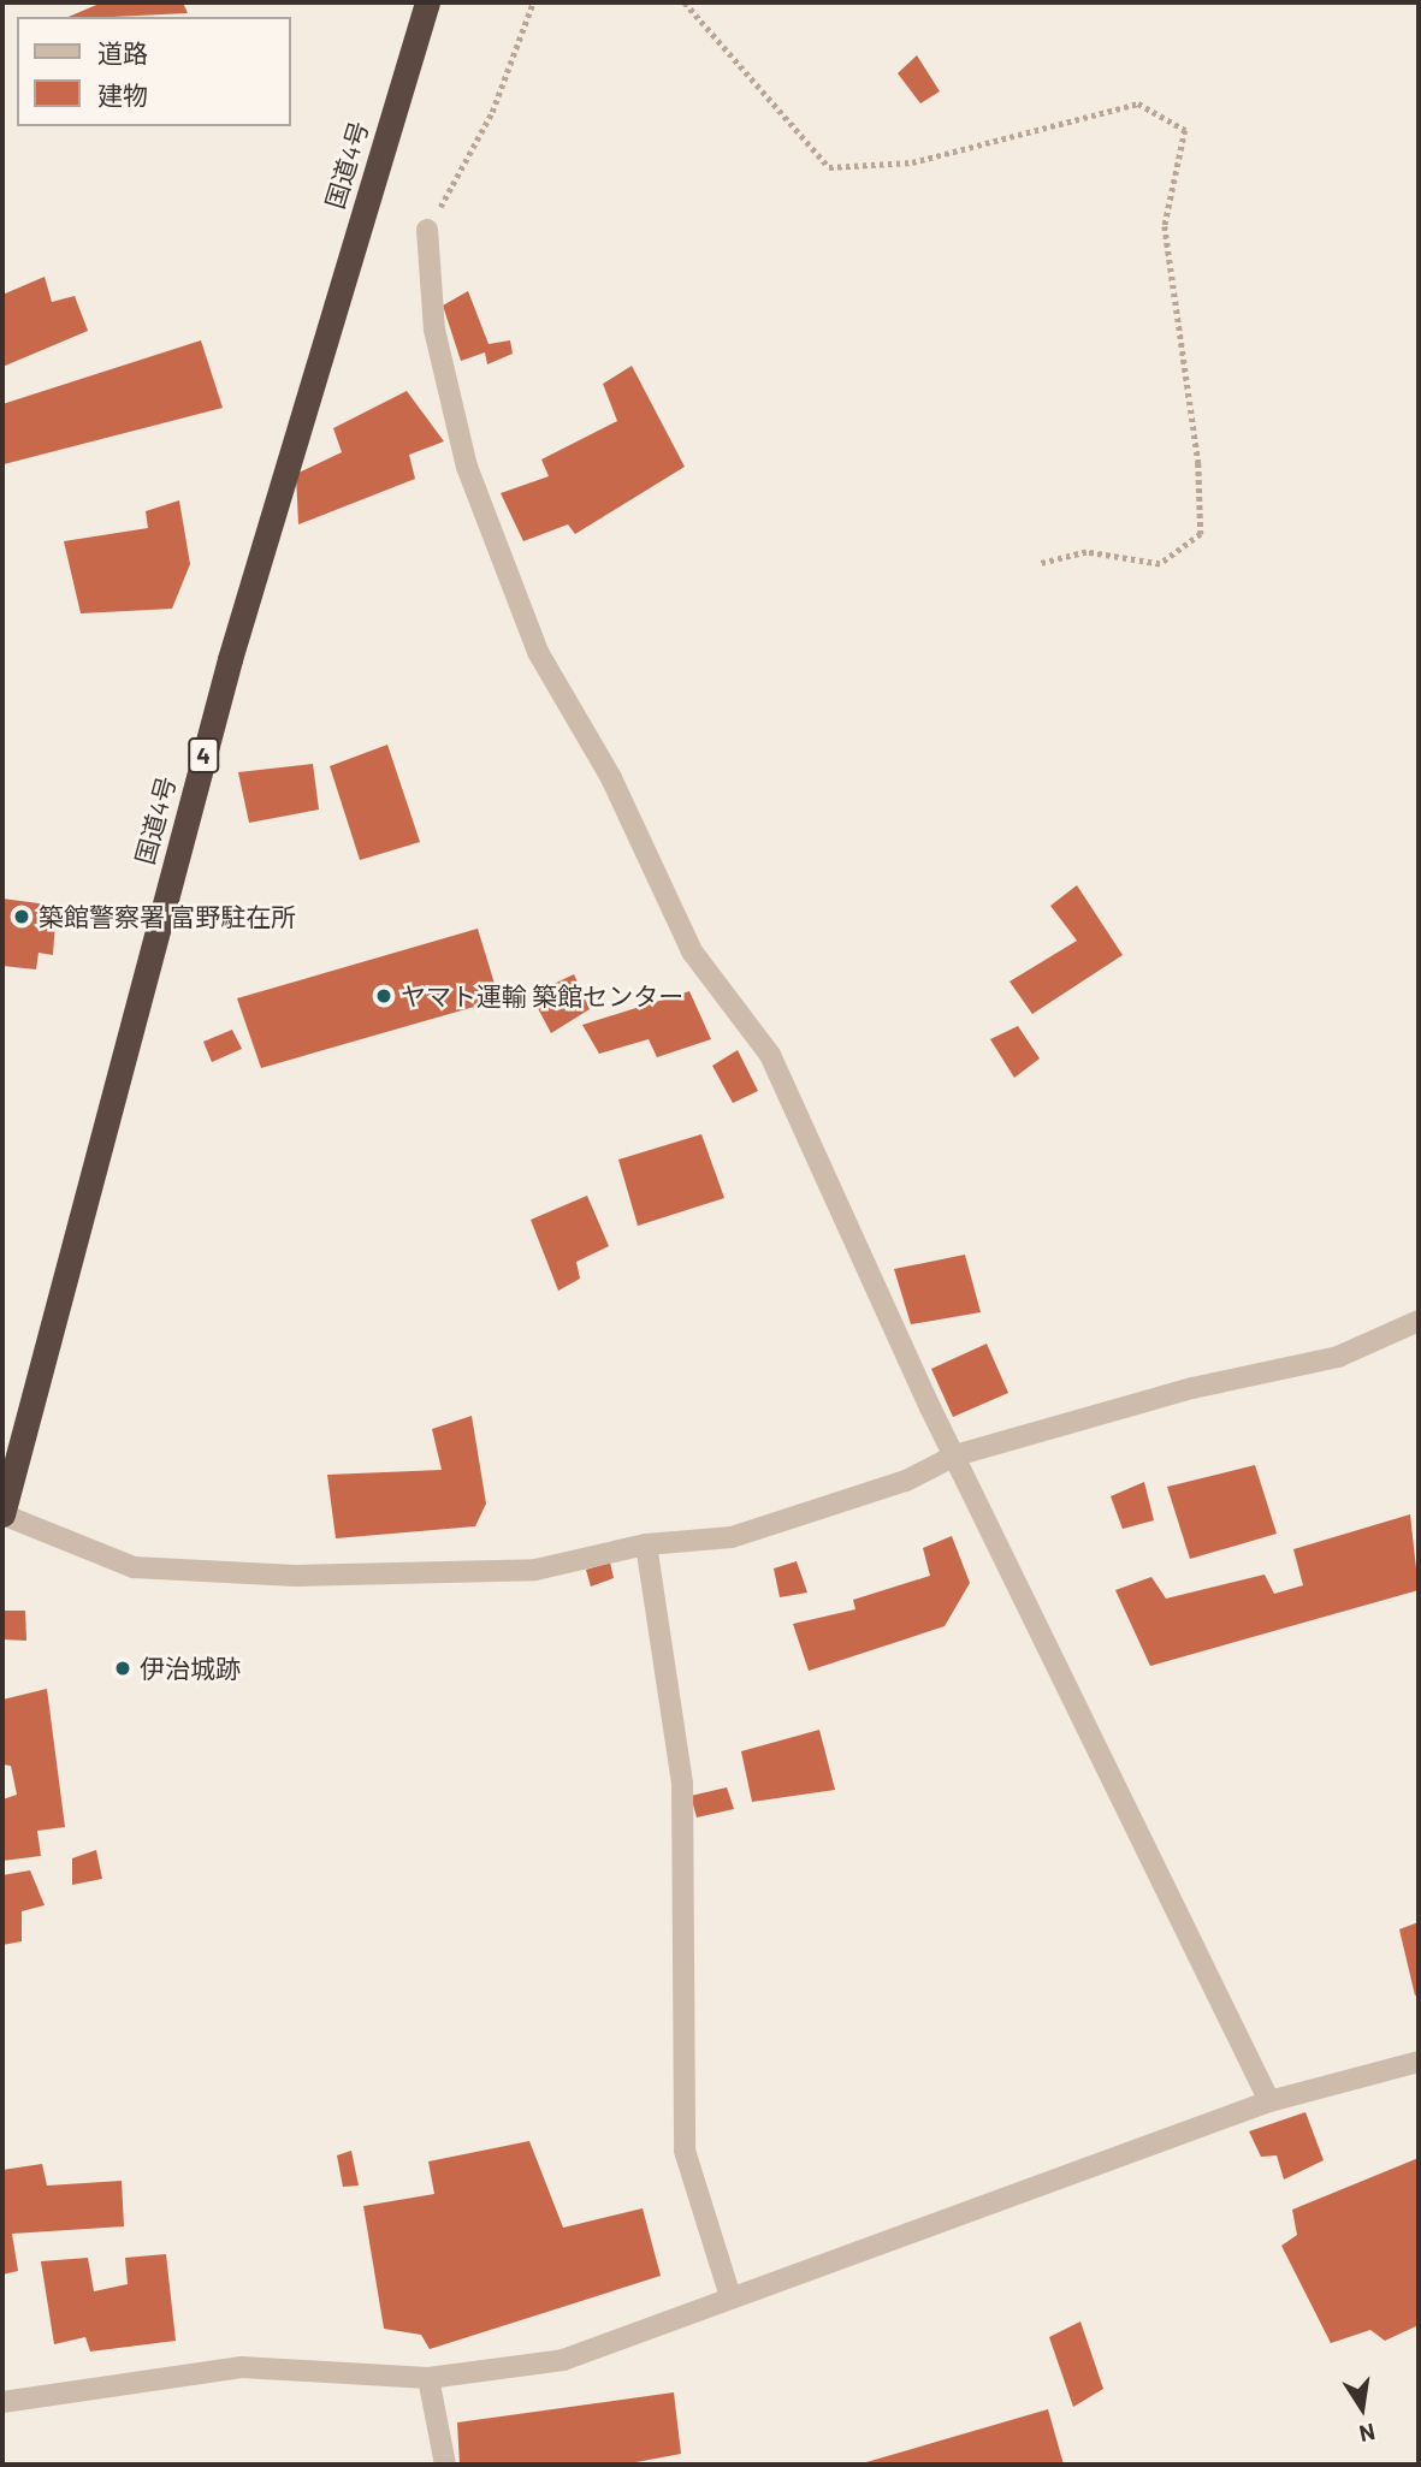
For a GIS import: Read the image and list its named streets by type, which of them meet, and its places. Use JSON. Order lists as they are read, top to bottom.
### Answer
{
  "streets": {
    "highway": ["国道4号", "4"]
  },
  "places": ["築館警察署 富野駐在所", "ヤマト運輸 築館センター", "伊治城跡"],
  "legend": ["道路", "建物"],
  "north": "bottom"
}
